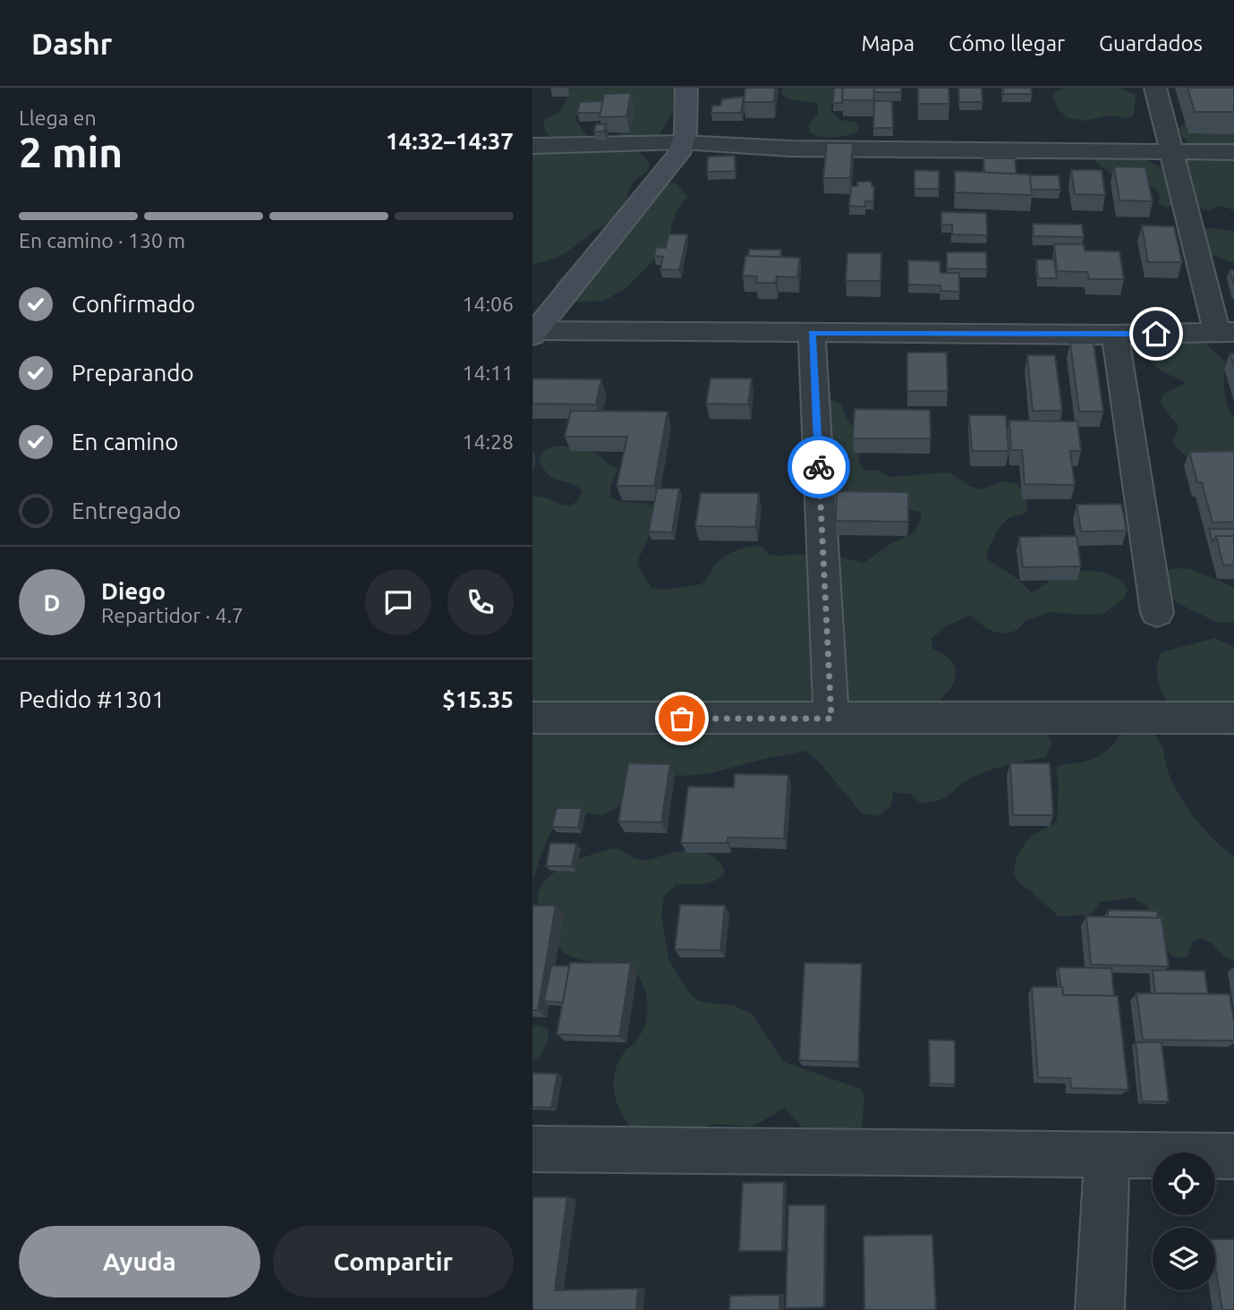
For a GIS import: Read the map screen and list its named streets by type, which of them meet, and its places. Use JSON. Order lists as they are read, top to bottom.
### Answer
{
  "page": {
    "header": "Dashr",
    "nav": ["Mapa", "Cómo llegar", "Guardados"],
    "heading": ["2 min", "Llega en", "14:32–14:37"],
    "panel": [
      "Diego",
      "Repartidor · 4.7",
      "Pedido #1301",
      "$15.35"
    ],
    "bar": "En camino · 130 m",
    "list": [
      ["Confirmado", "14:06"],
      ["Preparando", "14:11"],
      ["En camino", "14:28"],
      "Entregado"
    ],
    "round": "D",
    "buttons": ["Ayuda", "Compartir"]
  }
}
